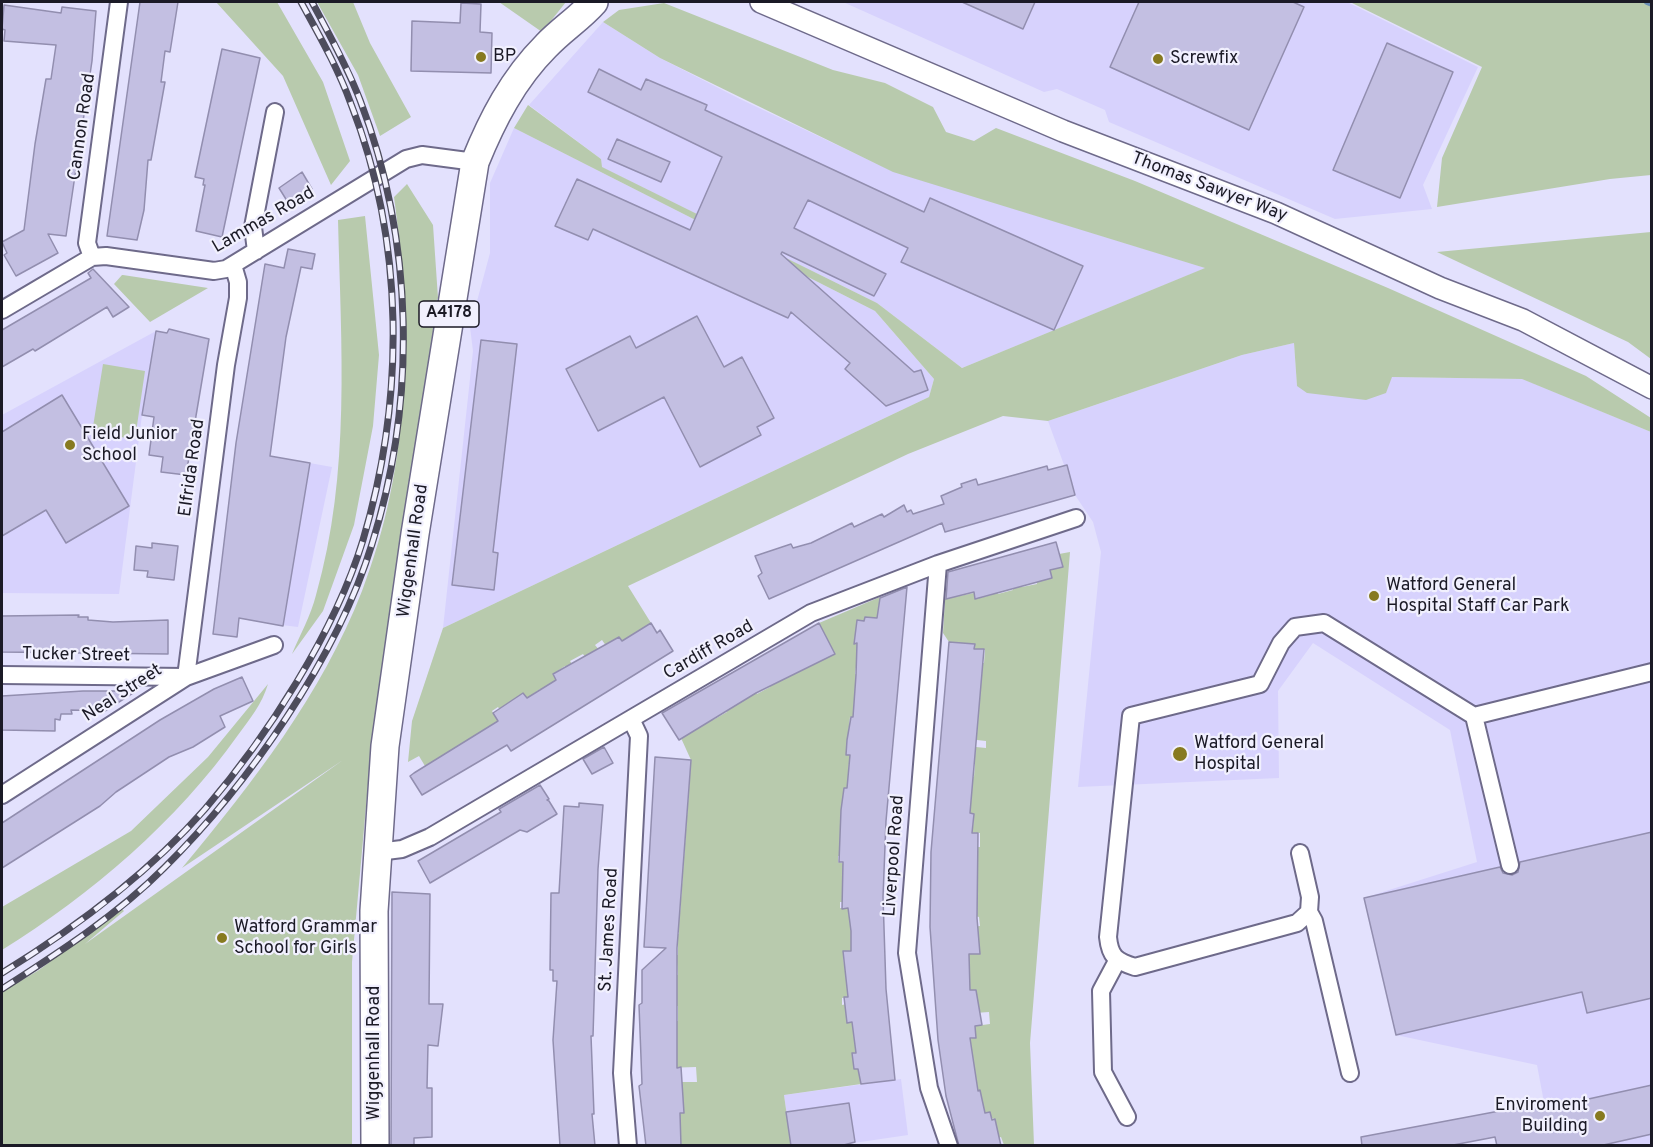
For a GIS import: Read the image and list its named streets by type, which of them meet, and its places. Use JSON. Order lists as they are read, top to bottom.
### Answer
{
  "streets": {
    "main road": ["A4178", "Wiggenhall Road"],
    "street": [
      "Cannon Road",
      "Thomas Sawyer Way",
      "Lammas Road",
      "Elfrida Road",
      "Cardiff Road",
      "Tucker Street",
      "Neal Street",
      "Liverpool Road",
      "St. James Road"
    ]
  },
  "crossings": [
    ["Cannon Road", "Lammas Road"],
    ["Lammas Road", "Elfrida Road"],
    ["Lammas Road", "Wiggenhall Road"],
    ["Elfrida Road", "Tucker Street"],
    ["Elfrida Road", "Neal Street"],
    ["Wiggenhall Road", "Cardiff Road"],
    ["Cardiff Road", "Liverpool Road"],
    ["Cardiff Road", "St. James Road"],
    ["Tucker Street", "Neal Street"]
  ],
  "places": [
    "BP",
    "Screwfix",
    "Field Junior School",
    "Watford General Hospital Staff Car Park",
    "Watford General Hospital",
    "Watford Grammar School for Girls",
    "Enviroment Building"
  ]
}
